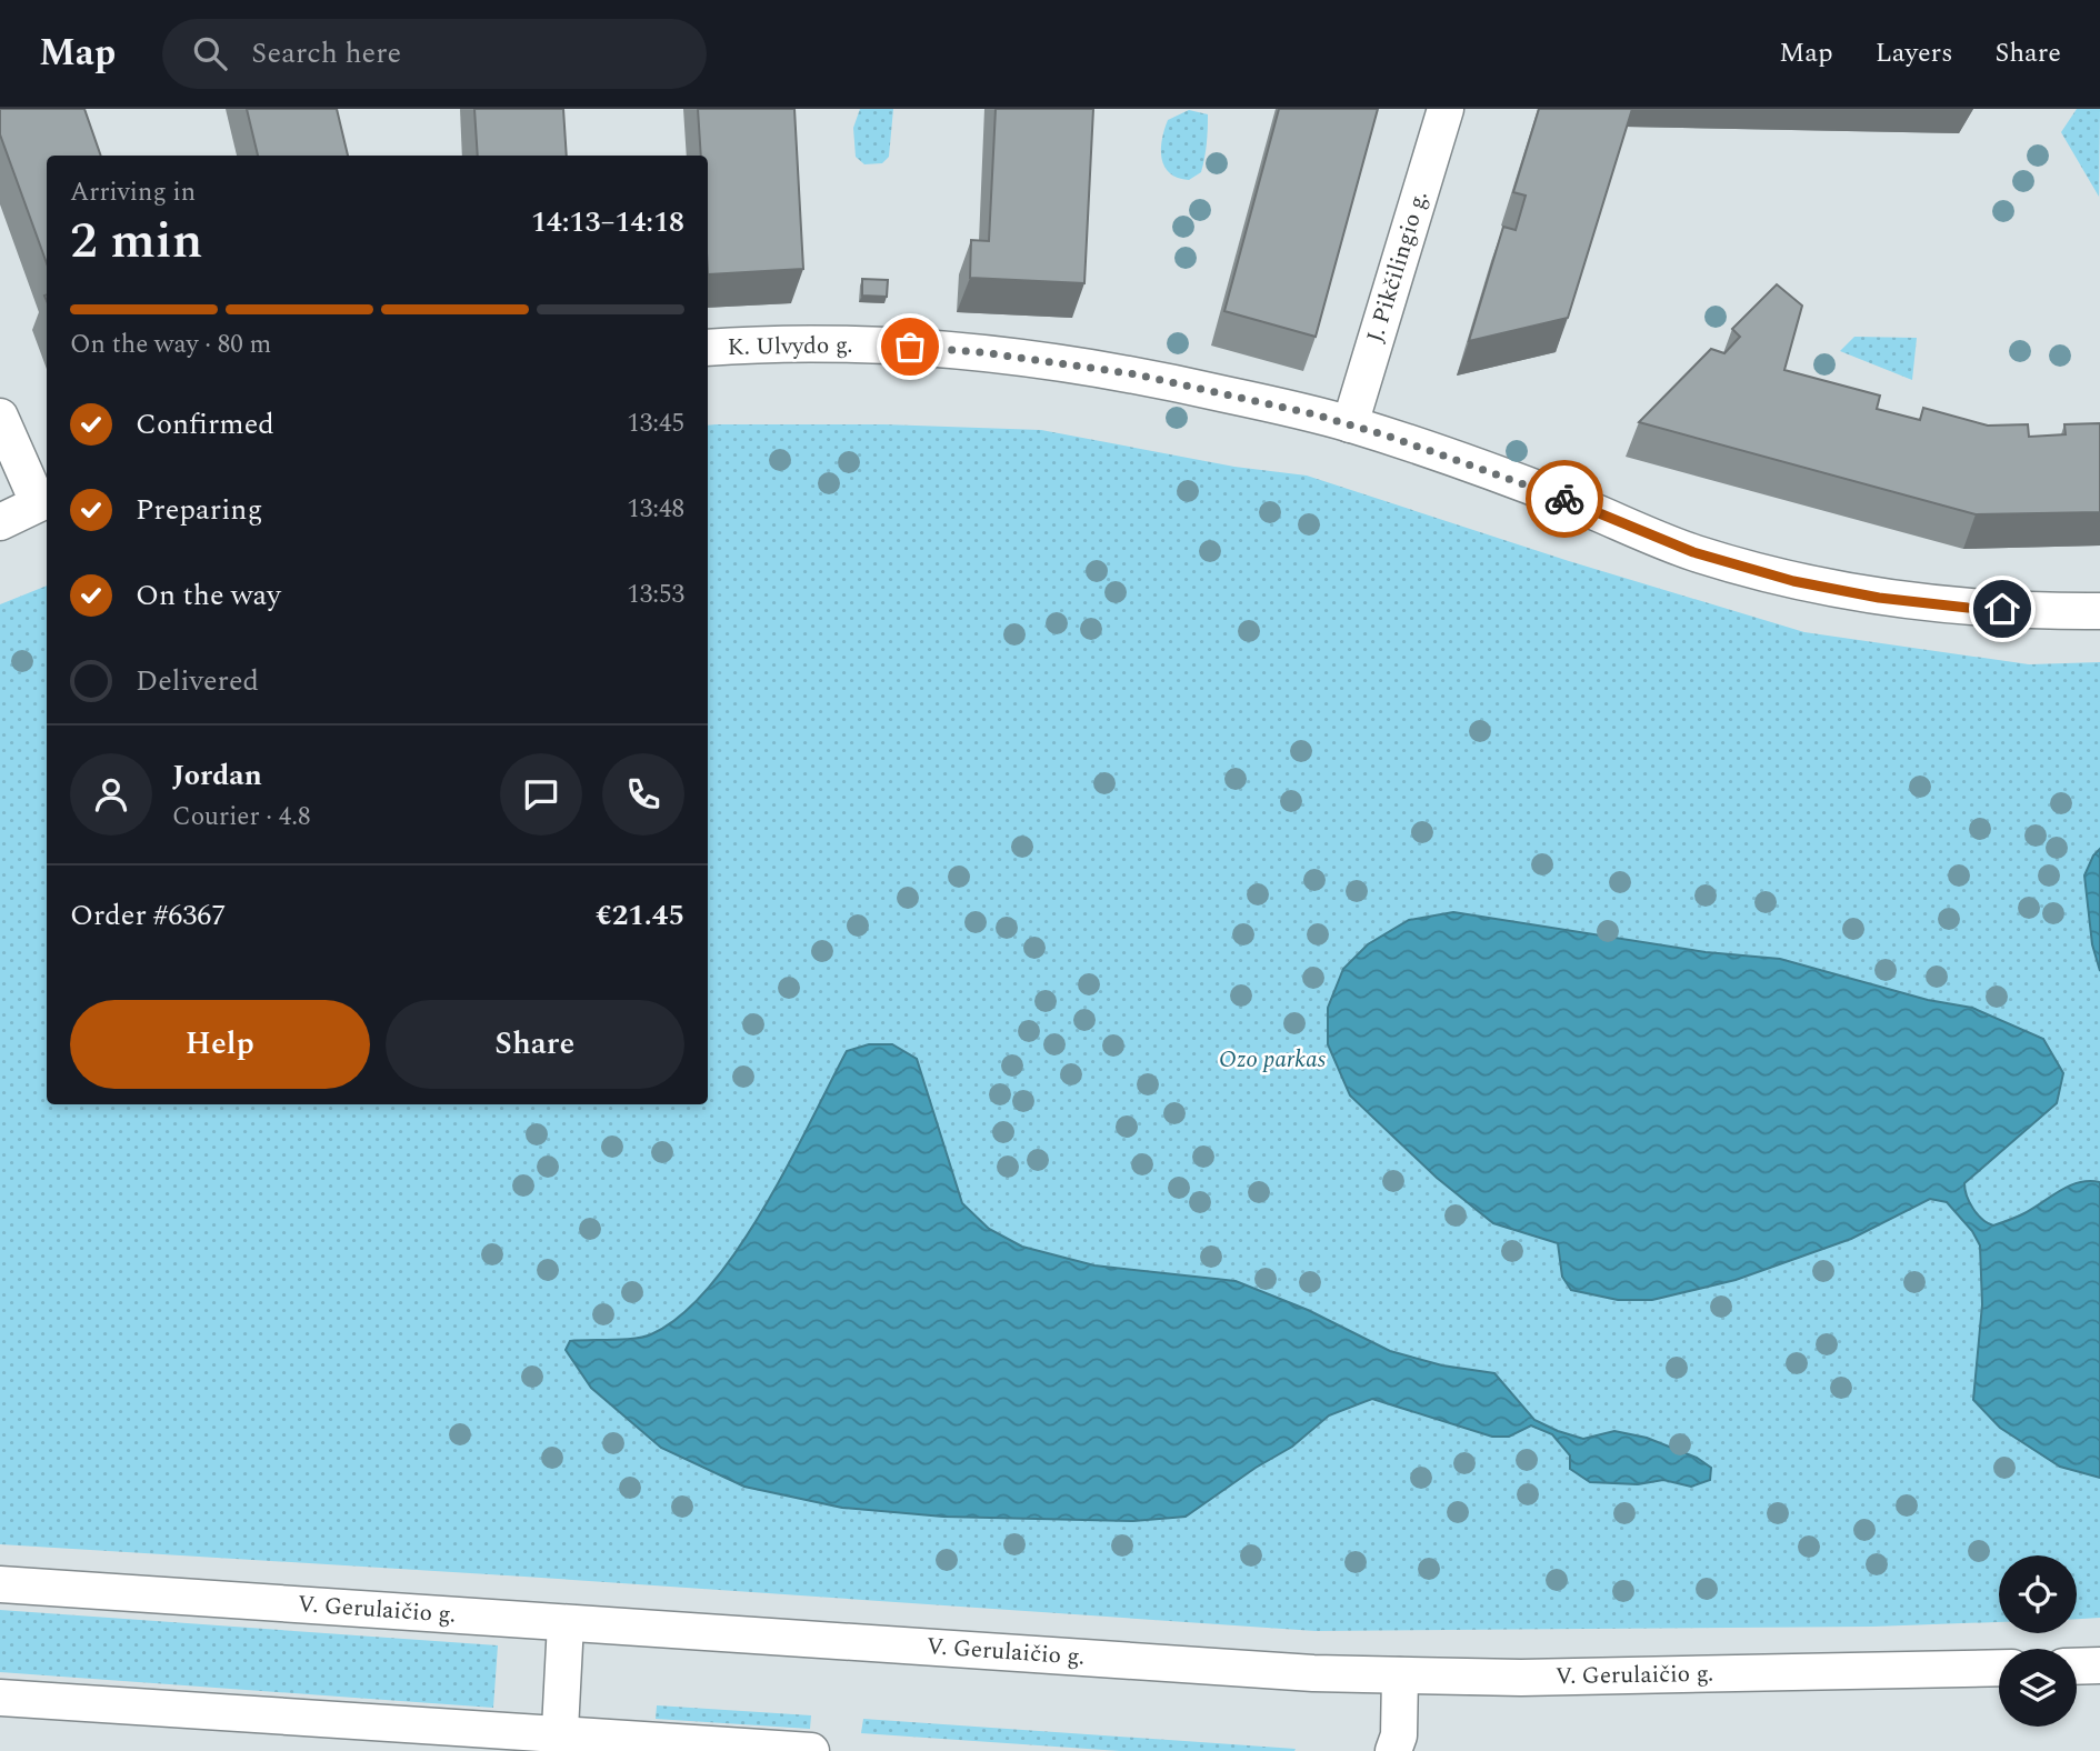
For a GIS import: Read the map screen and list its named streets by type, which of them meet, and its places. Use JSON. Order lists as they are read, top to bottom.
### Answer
{
  "streets": {
    "street": ["J. Pikčilingio g.", "K. Ulvydo g.", "V. Gerulaičio g."]
  },
  "crossings": [
    ["J. Pikčilingio g.", "K. Ulvydo g."]
  ],
  "parks": ["Ozo parkas"],
  "page": {
    "header": "Map",
    "search": "Search here",
    "nav": ["Map", "Layers", "Share"],
    "heading": ["2 min", "Arriving in", "14:13–14:18"],
    "panel": [
      "Jordan",
      "Courier · 4.8",
      "Order #6367",
      "€21.45"
    ],
    "bar": "On the way · 80 m",
    "list": [
      ["Confirmed", "13:45"],
      ["Preparing", "13:48"],
      ["On the way", "13:53"],
      "Delivered"
    ],
    "buttons": ["Help", "Share"]
  }
}
